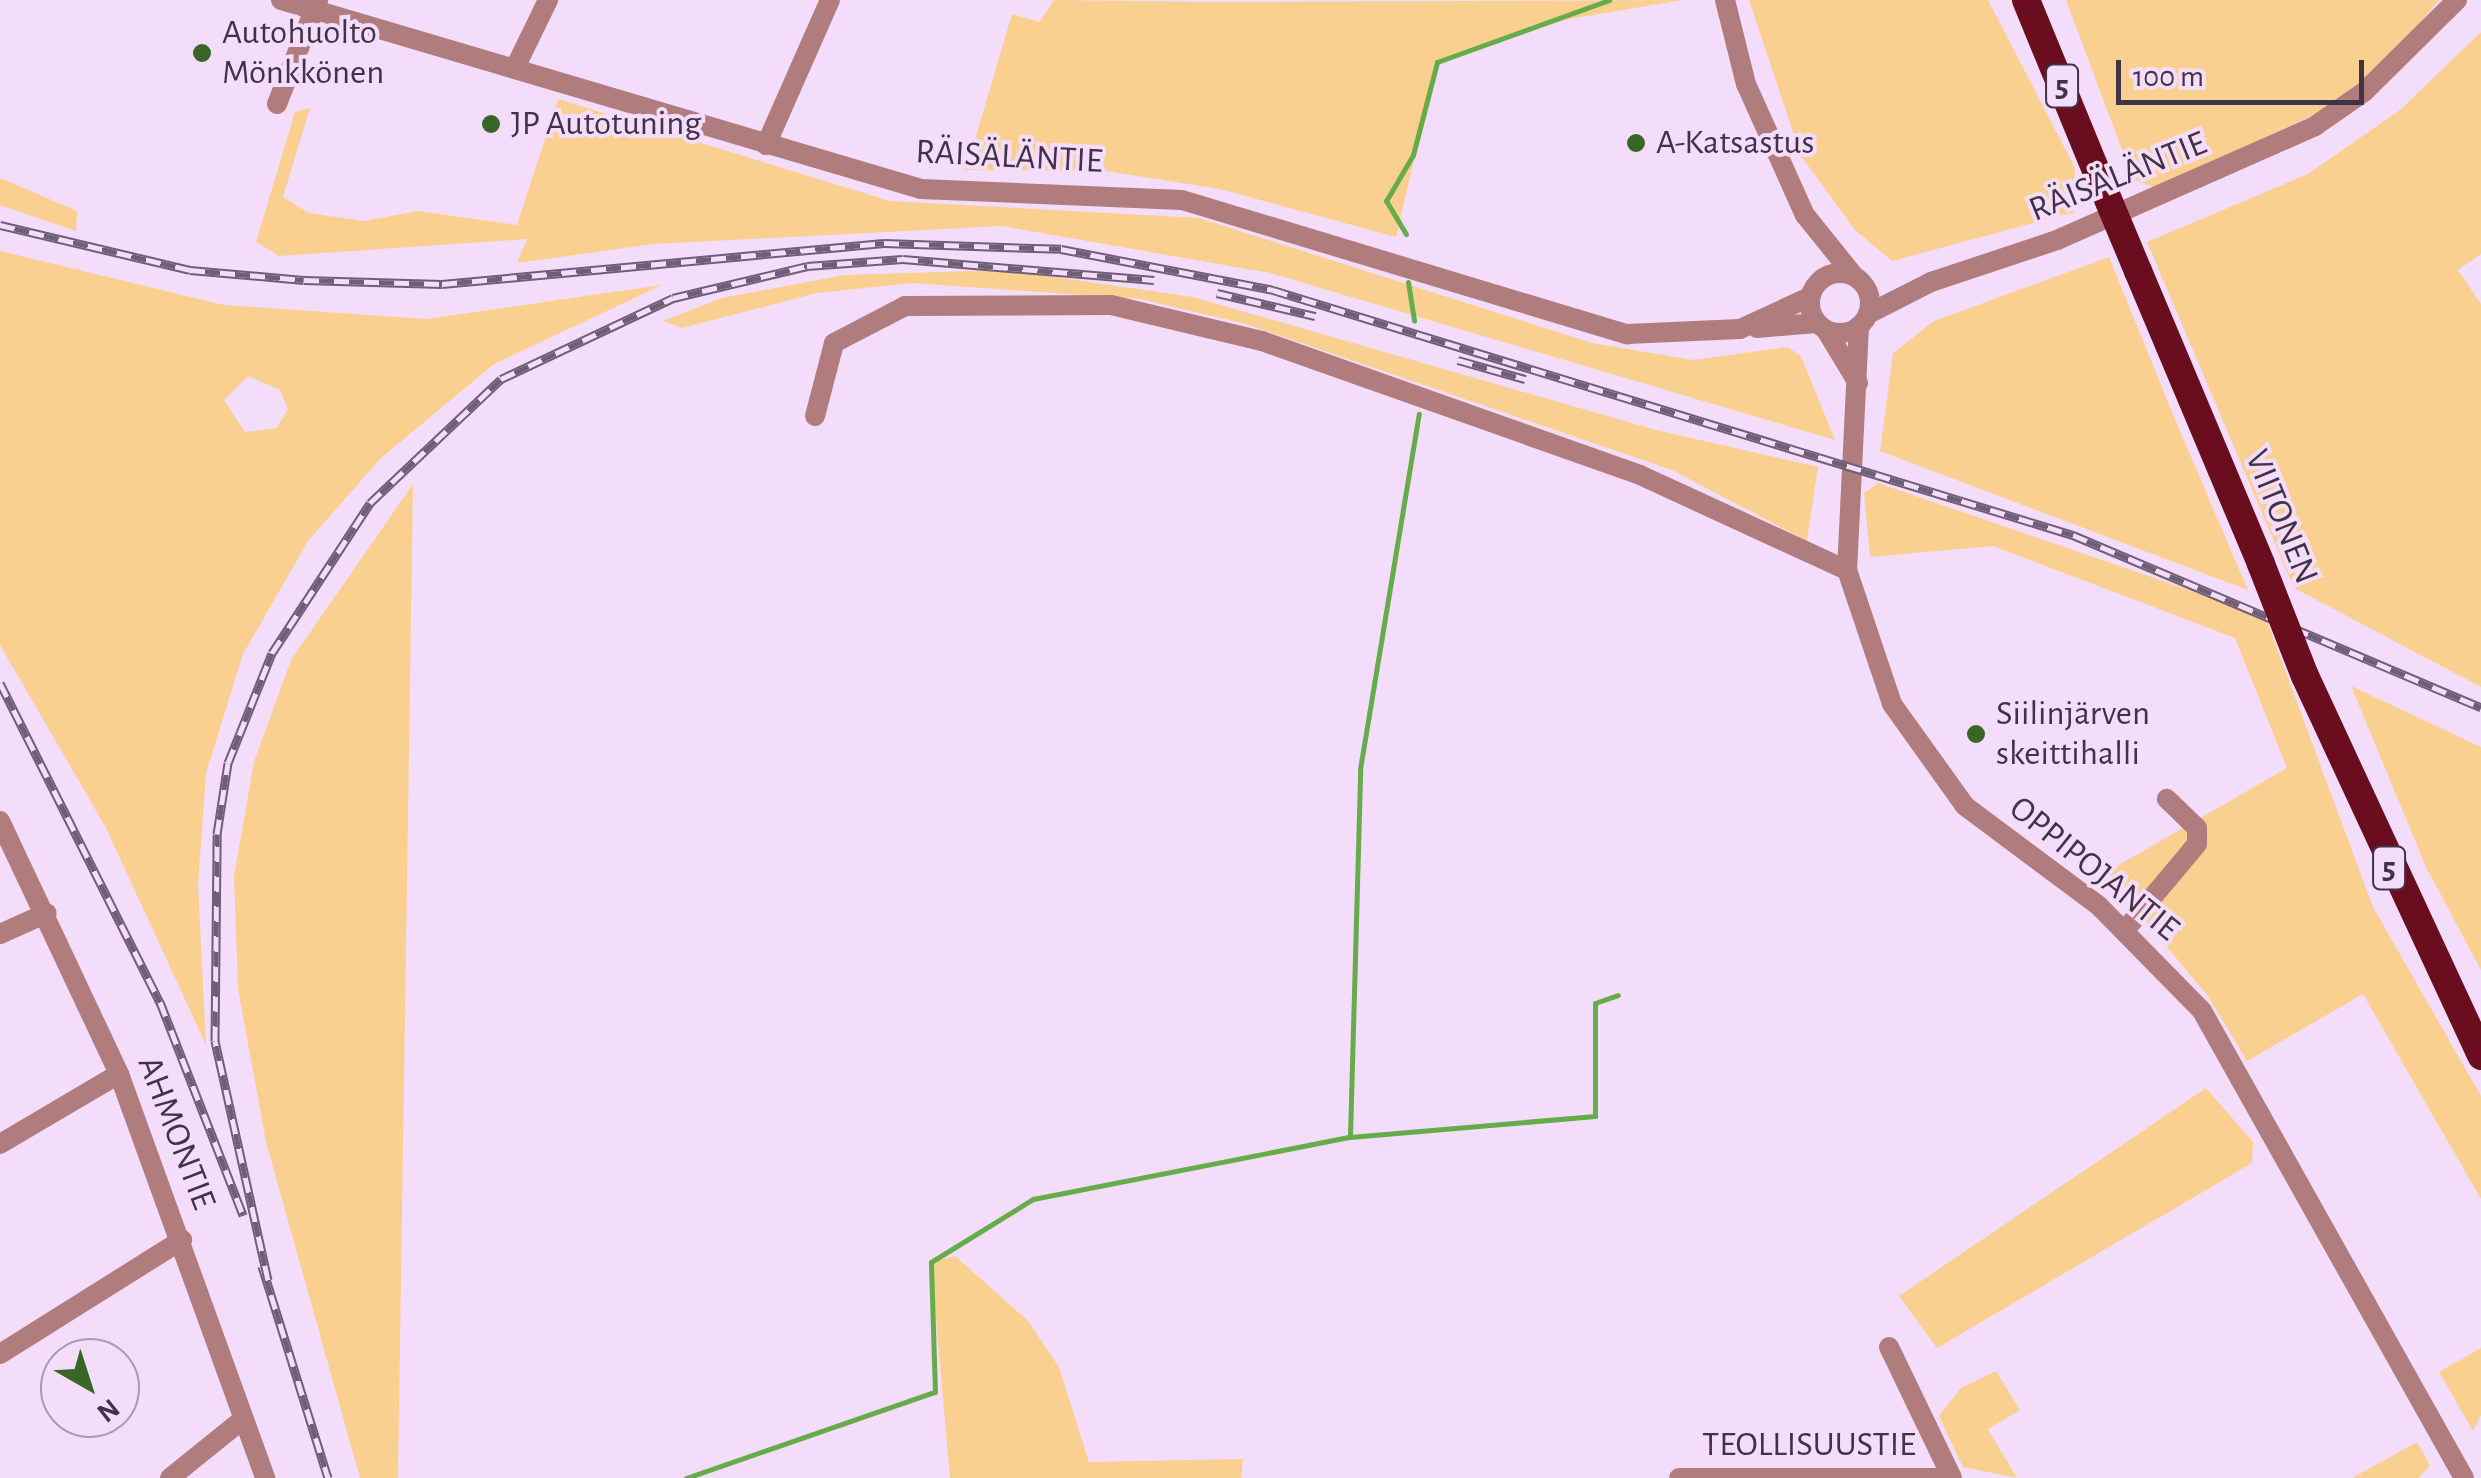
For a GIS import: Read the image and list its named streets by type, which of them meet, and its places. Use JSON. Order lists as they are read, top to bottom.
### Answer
{
  "streets": {
    "highway": ["5", "VIITONEN"],
    "street": [
      "RÄISÄLÄNTIE",
      "OPPIPOJANTIE",
      "AHMONTIE",
      "TEOLLISUUSTIE"
    ]
  },
  "crossings": [
    ["RÄISÄLÄNTIE", "OPPIPOJANTIE"]
  ],
  "places": [
    "Autohuolto Mönkkönen",
    "JP Autotuning",
    "A-Katsastus",
    "Siilinjärven skeittihalli"
  ],
  "scale_bar": "100 m",
  "north": "bottom right"
}
